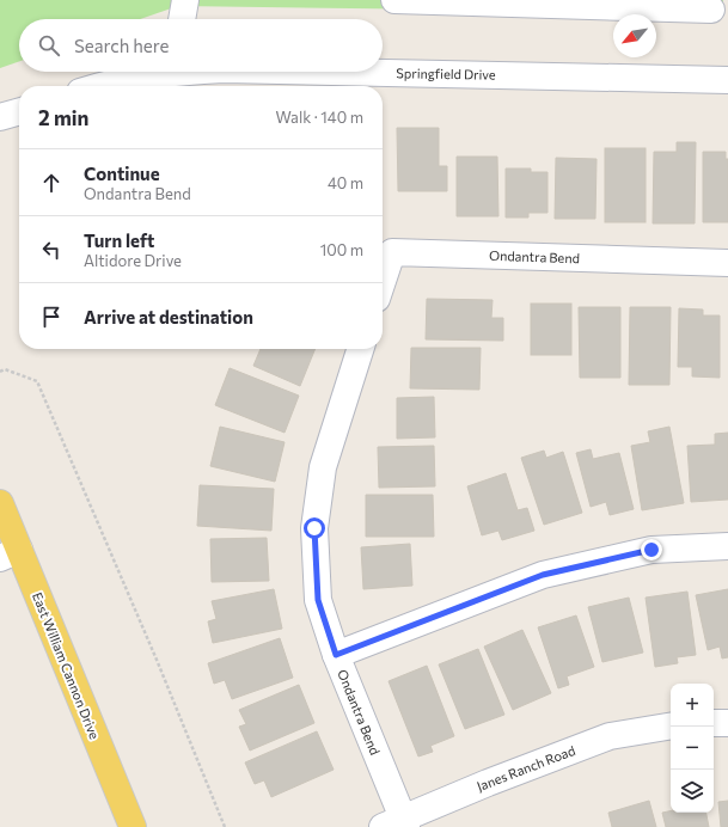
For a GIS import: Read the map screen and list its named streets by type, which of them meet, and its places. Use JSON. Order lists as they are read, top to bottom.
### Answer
{
  "streets": {
    "main road": ["East William Cannon Drive"],
    "street": ["Springfield Drive", "Ondantra Bend", "Janes Ranch Road"]
  },
  "crossings": [
    ["Ondantra Bend", "Janes Ranch Road"]
  ],
  "north": "bottom left",
  "page": {
    "search": "Search here",
    "heading": ["2 min", "Walk · 140 m"],
    "list": [
      ["Continue", "Ondantra Bend", "40 m"],
      ["Turn left", "Altidore Drive", "100 m"],
      "Arrive at destination"
    ],
    "map_buttons": ["+", "−"]
  }
}
